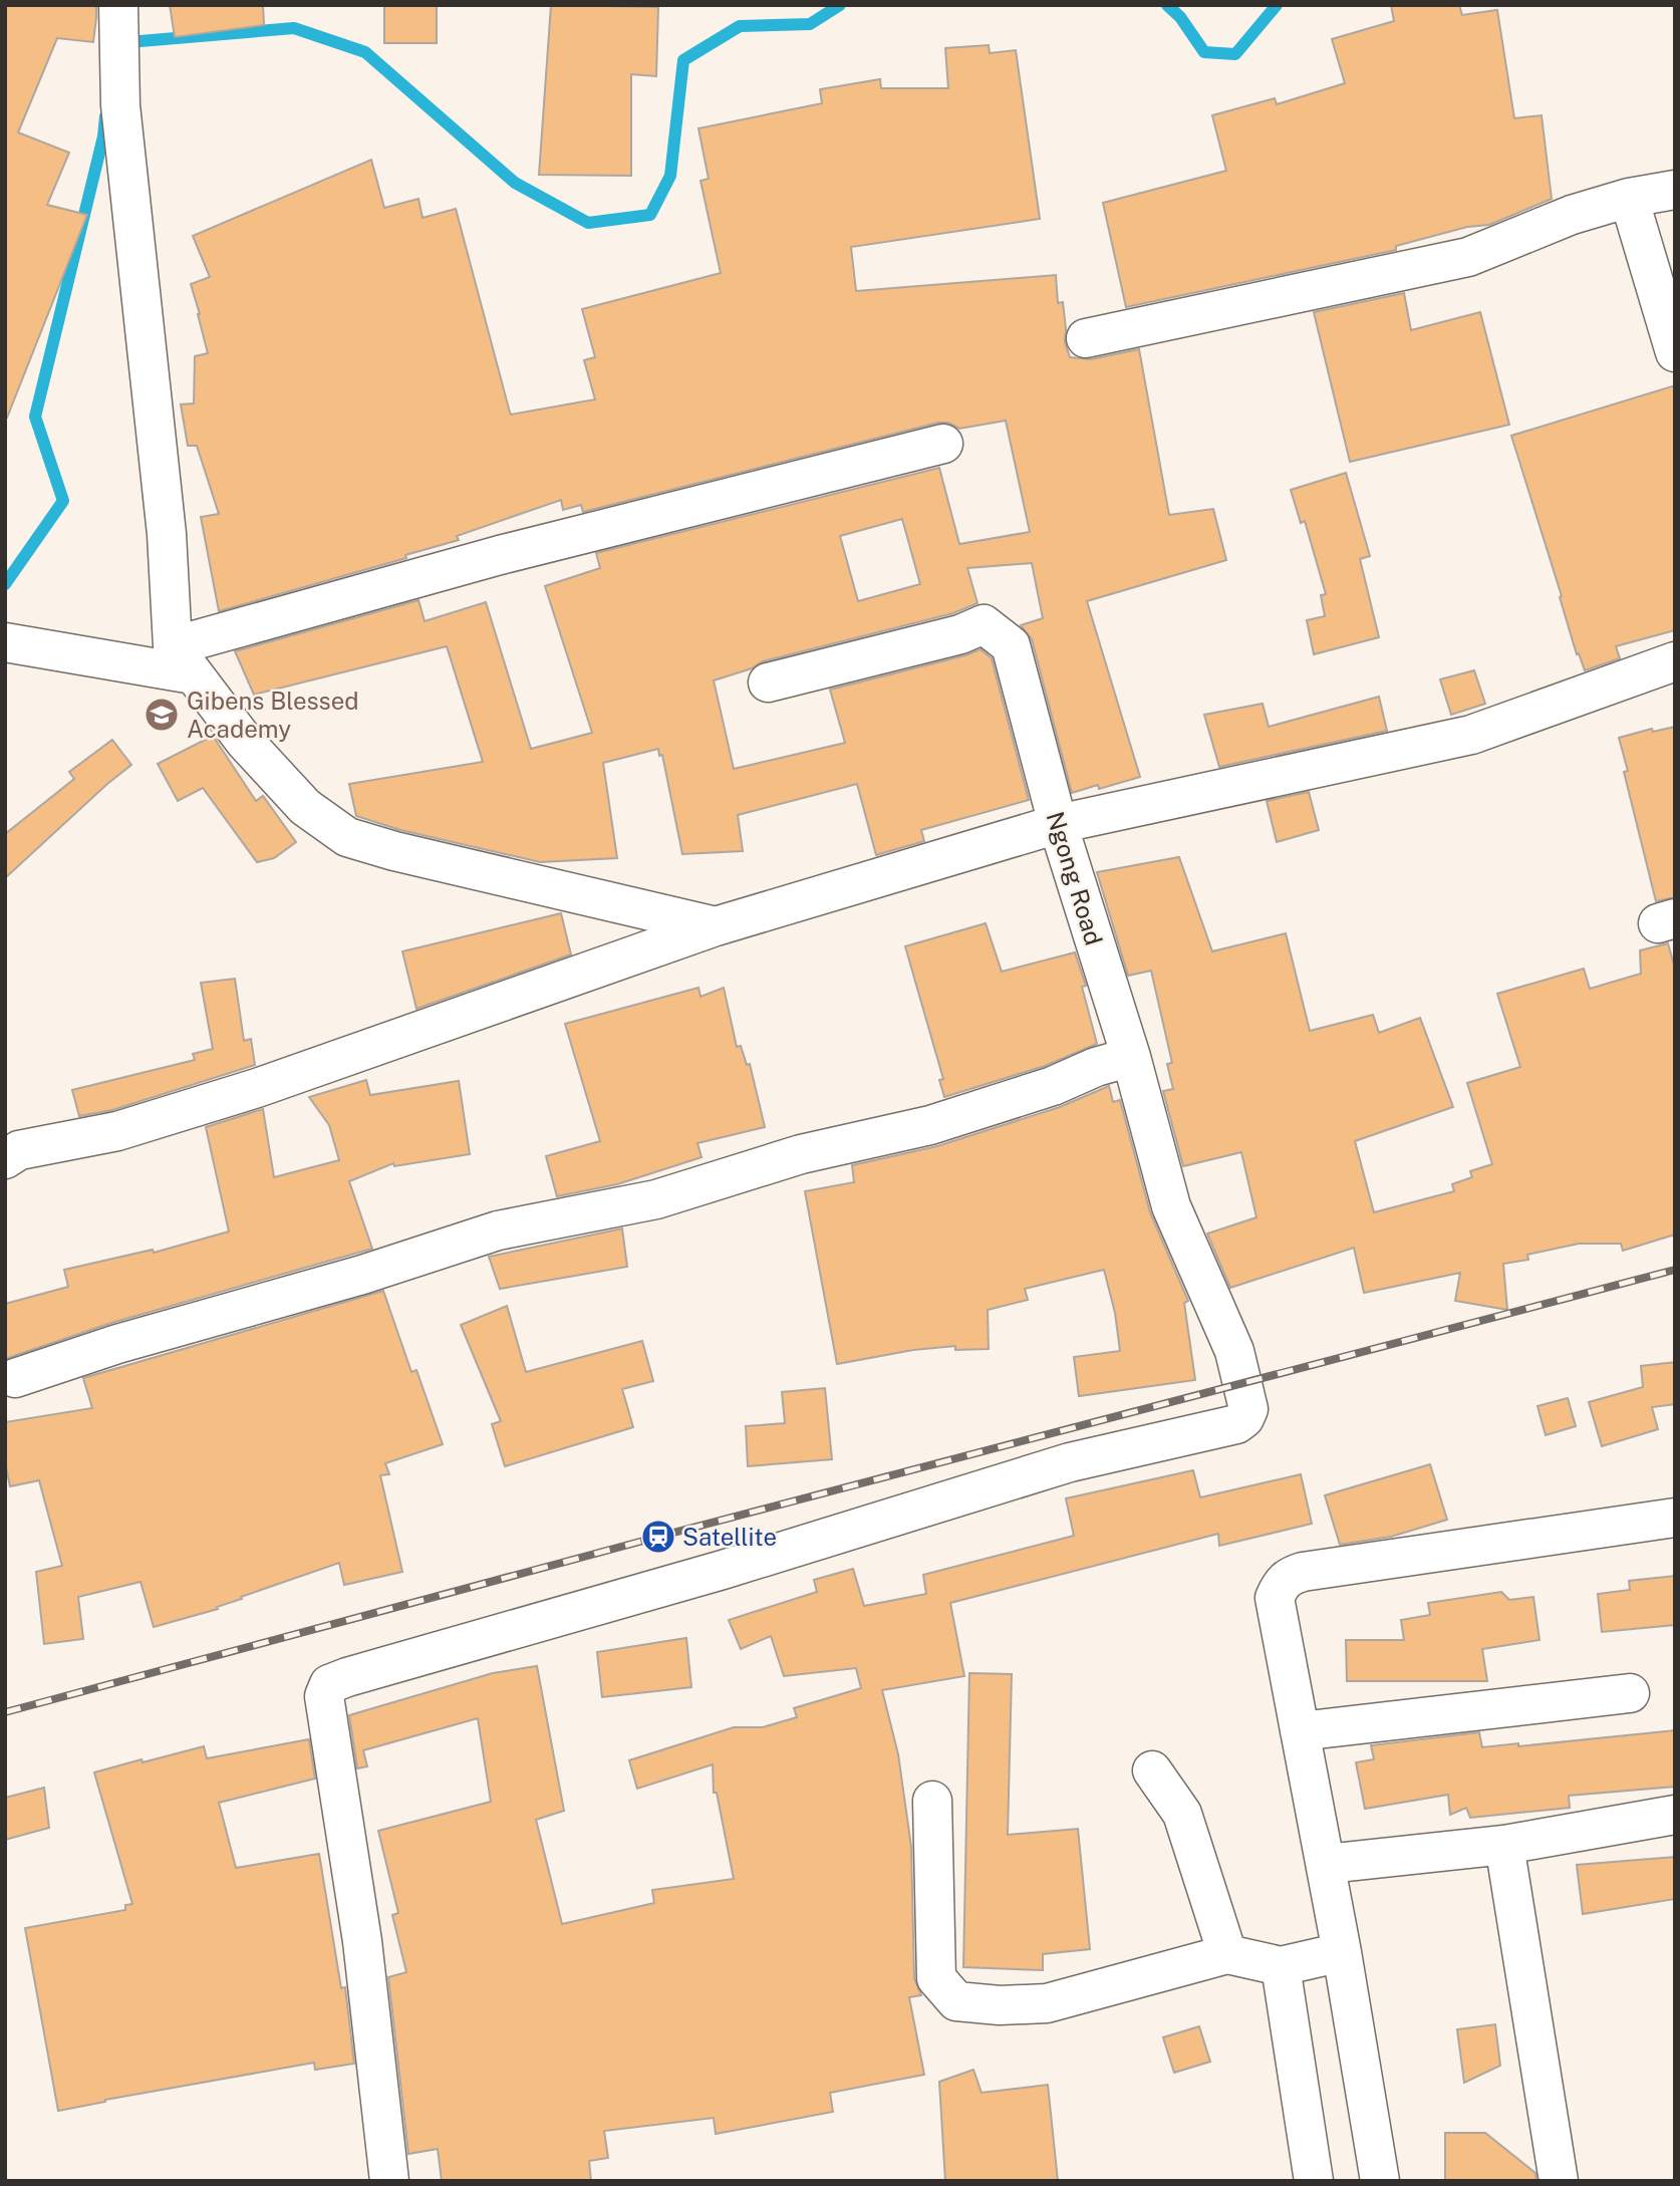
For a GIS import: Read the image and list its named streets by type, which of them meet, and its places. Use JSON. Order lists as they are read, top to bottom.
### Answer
{
  "streets": {
    "street": ["Ngong Road"]
  },
  "places": {
    "school or university": ["Gibens Blessed Academy"],
    "station": ["Satellite"]
  }
}
